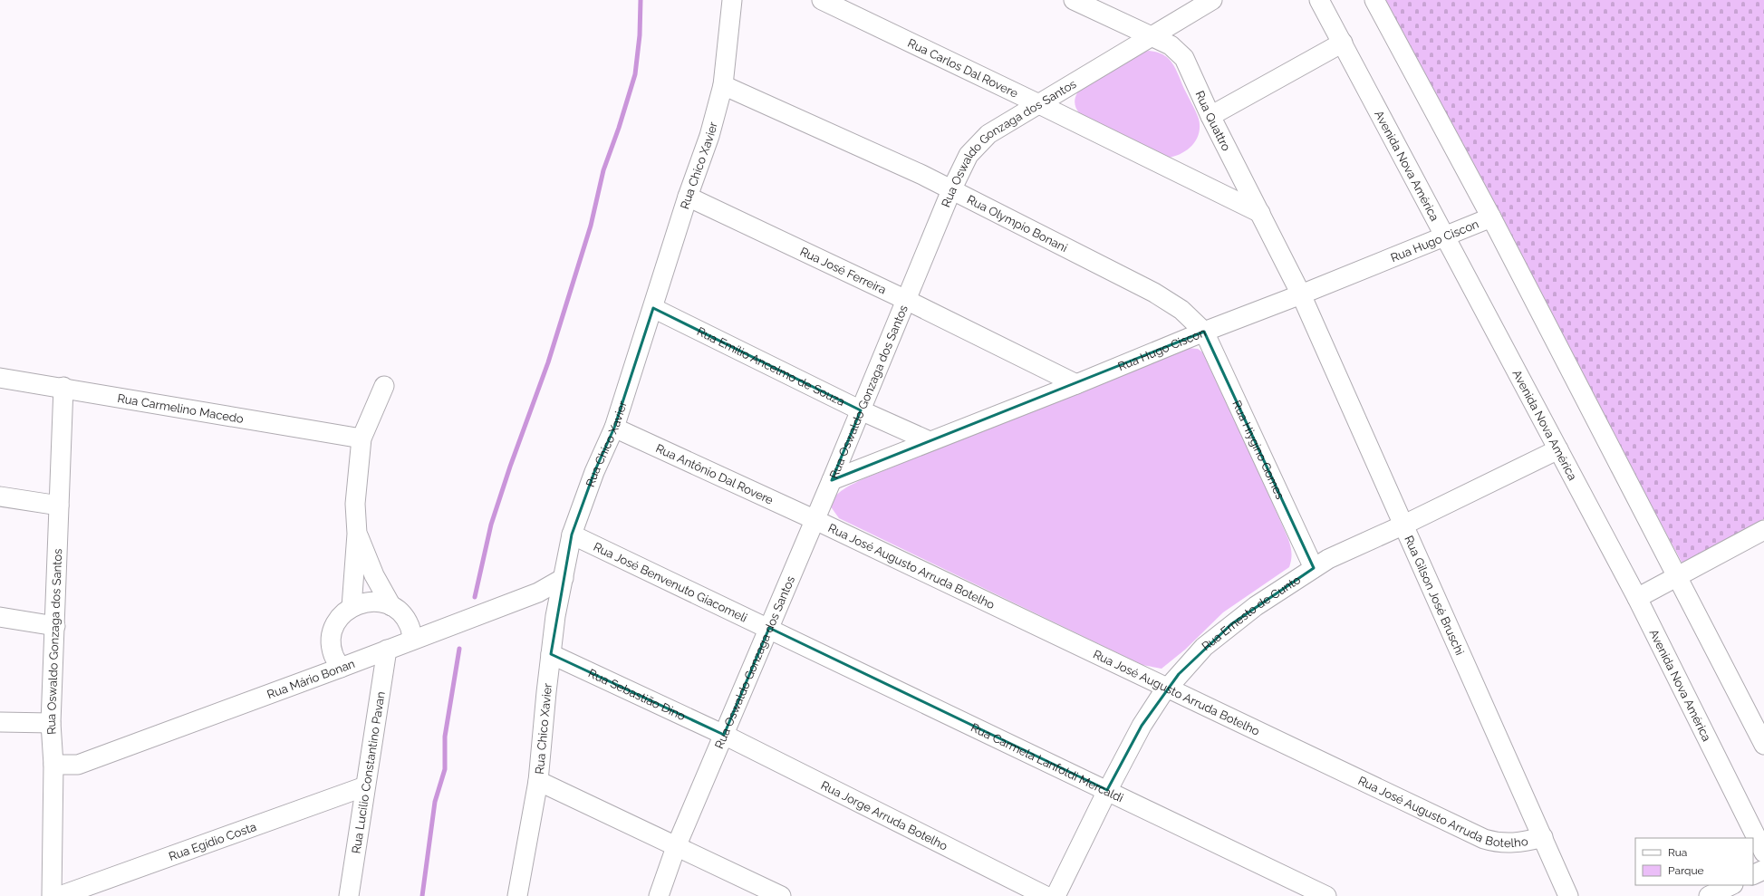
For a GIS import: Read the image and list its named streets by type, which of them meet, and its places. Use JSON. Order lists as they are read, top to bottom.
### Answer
{
  "streets": {
    "street": [
      "Rua Carlos Dal Rovere",
      "Rua Quattro",
      "Rua Oswaldo Gonzaga dos Santos",
      "Rua Chico Xavier",
      "Avenida Nova América",
      "Rua Olympio Bonani",
      "Rua Hugo Ciscon",
      "Rua José Ferreira",
      "Rua Emílio Ancelmo de Souza",
      "Rua Carmelino Macedo",
      "Rua Hiygino Gomes",
      "Rua Antônio Dal Rovere",
      "Rua José Augusto Arruda Botelho",
      "Rua José Benvenuto Giacomeli",
      "Rua Gilson José Bruschi",
      "Rua Ernesto de Cunto",
      "Rua Mário Bonan",
      "Rua Sebastião Dino",
      "Rua Carmela Lanfoldi Mercaldi",
      "Rua Lucilio Constantino Pavan",
      "Rua Jorge Arruda Botelho",
      "Rua Egídio Costa"
    ]
  },
  "crossings": [
    ["Rua Carlos Dal Rovere", "Rua Quattro"],
    ["Rua Carlos Dal Rovere", "Rua Oswaldo Gonzaga dos Santos"],
    ["Rua Quattro", "Rua Oswaldo Gonzaga dos Santos"],
    ["Rua Quattro", "Rua Hugo Ciscon"],
    ["Rua Quattro", "Rua Gilson José Bruschi"],
    ["Rua Oswaldo Gonzaga dos Santos", "Rua Olympio Bonani"],
    ["Rua Oswaldo Gonzaga dos Santos", "Rua Hugo Ciscon"],
    ["Rua Oswaldo Gonzaga dos Santos", "Rua José Ferreira"],
    ["Rua Oswaldo Gonzaga dos Santos", "Rua Emílio Ancelmo de Souza"],
    ["Rua Oswaldo Gonzaga dos Santos", "Rua Carmelino Macedo"],
    ["Rua Oswaldo Gonzaga dos Santos", "Rua Antônio Dal Rovere"],
    ["Rua Oswaldo Gonzaga dos Santos", "Rua José Augusto Arruda Botelho"],
    ["Rua Oswaldo Gonzaga dos Santos", "Rua José Benvenuto Giacomeli"],
    ["Rua Oswaldo Gonzaga dos Santos", "Rua Mário Bonan"],
    ["Rua Oswaldo Gonzaga dos Santos", "Rua Sebastião Dino"],
    ["Rua Oswaldo Gonzaga dos Santos", "Rua Carmela Lanfoldi Mercaldi"],
    ["Rua Oswaldo Gonzaga dos Santos", "Rua Jorge Arruda Botelho"],
    ["Rua Chico Xavier", "Rua Olympio Bonani"],
    ["Rua Chico Xavier", "Rua José Ferreira"],
    ["Rua Chico Xavier", "Rua Emílio Ancelmo de Souza"],
    ["Rua Chico Xavier", "Rua Antônio Dal Rovere"],
    ["Rua Chico Xavier", "Rua José Benvenuto Giacomeli"],
    ["Rua Chico Xavier", "Rua Mário Bonan"],
    ["Rua Chico Xavier", "Rua Sebastião Dino"],
    ["Avenida Nova América", "Rua Hugo Ciscon"],
    ["Avenida Nova América", "Rua Ernesto de Cunto"],
    ["Rua Olympio Bonani", "Rua Hugo Ciscon"],
    ["Rua Olympio Bonani", "Rua Hiygino Gomes"],
    ["Rua Hugo Ciscon", "Rua José Ferreira"],
    ["Rua Hugo Ciscon", "Rua Emílio Ancelmo de Souza"],
    ["Rua Hugo Ciscon", "Rua Hiygino Gomes"],
    ["Rua Hugo Ciscon", "Rua Gilson José Bruschi"],
    ["Rua Hiygino Gomes", "Rua Ernesto de Cunto"],
    ["Rua Antônio Dal Rovere", "Rua José Augusto Arruda Botelho"],
    ["Rua José Augusto Arruda Botelho", "Rua Gilson José Bruschi"],
    ["Rua José Augusto Arruda Botelho", "Rua Ernesto de Cunto"],
    ["Rua José Benvenuto Giacomeli", "Rua Carmela Lanfoldi Mercaldi"],
    ["Rua Gilson José Bruschi", "Rua Ernesto de Cunto"],
    ["Rua Ernesto de Cunto", "Rua Carmela Lanfoldi Mercaldi"],
    ["Rua Mário Bonan", "Rua Lucilio Constantino Pavan"],
    ["Rua Sebastião Dino", "Rua Jorge Arruda Botelho"],
    ["Rua Lucilio Constantino Pavan", "Rua Egídio Costa"]
  ],
  "legend": ["Rua", "Parque"]
}
